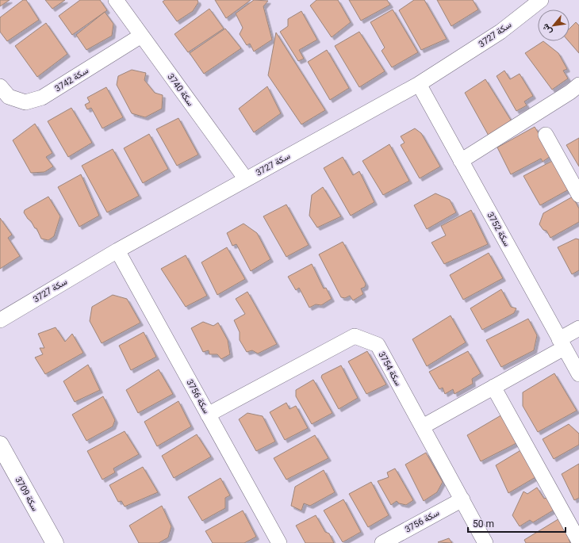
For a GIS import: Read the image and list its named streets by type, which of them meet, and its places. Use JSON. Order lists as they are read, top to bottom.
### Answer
{
  "streets": {
    "street": [
      "سكة 3727",
      "سكة 3742",
      "سكة 3740",
      "سكة 3752",
      "سكة 3754",
      "سكة 3756",
      "سكة 3709"
    ]
  },
  "crossings": [
    ["سكة 3727", "سكة 3740"],
    ["سكة 3727", "سكة 3752"],
    ["سكة 3727", "سكة 3756"],
    ["سكة 3742", "سكة 3740"],
    ["سكة 3754", "سكة 3756"]
  ],
  "scale_bar": "50 m",
  "north": "bottom left"
}
